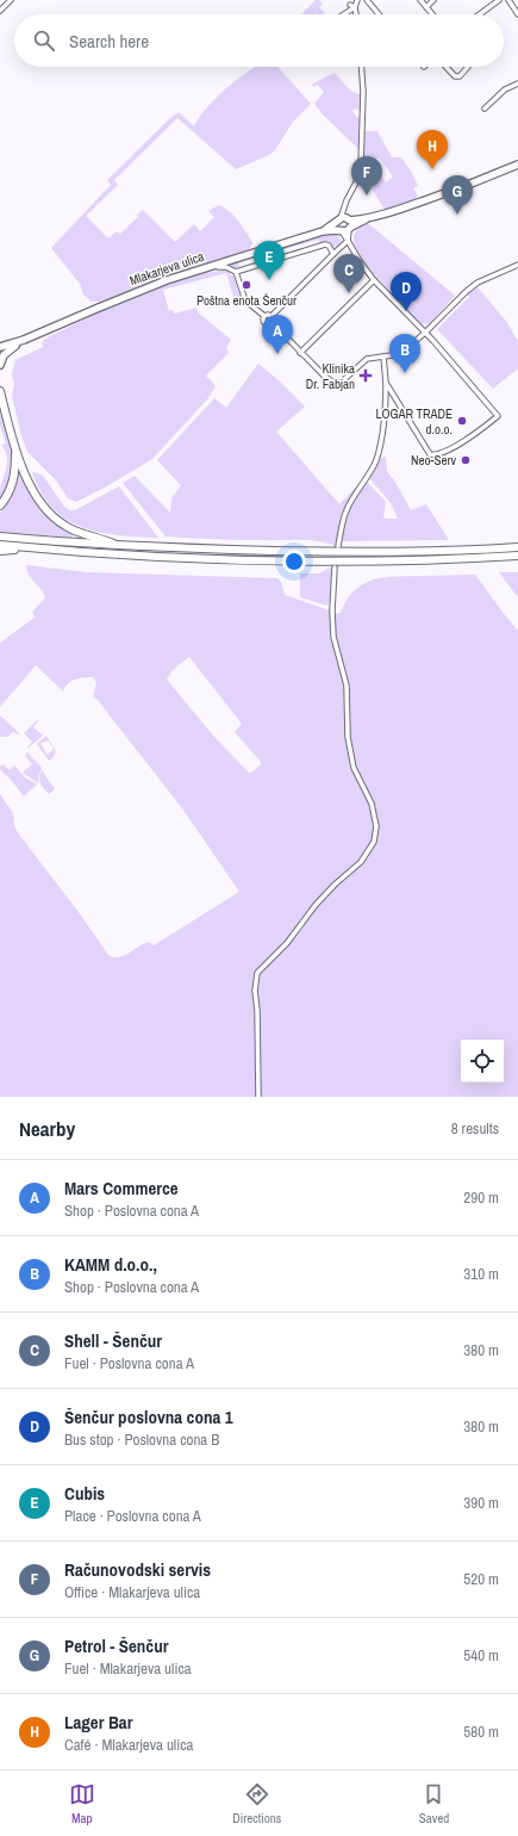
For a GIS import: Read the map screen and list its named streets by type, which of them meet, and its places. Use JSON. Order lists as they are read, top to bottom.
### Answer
{
  "streets": {
    "main road": ["Mlakarjeva ulica"]
  },
  "places": {
    "other": ["Poštna enota Šenčur", "LOGAR TRADE d.o.o.", "Neo-Serv"],
    "health": ["Klinika Dr. Fabjan"]
  },
  "page": {
    "search": "Search here",
    "pins": [
      "H",
      "F",
      "G",
      "E",
      "C",
      "D",
      "A",
      "B"
    ],
    "heading": ["Nearby", "8 results"],
    "list": [
      {
        "mark": "A",
        "name": "Mars Commerce",
        "note": "Shop · Poslovna cona A",
        "value": "290 m"
      },
      {
        "mark": "B",
        "name": "KAMM d.o.o.,",
        "note": "Shop · Poslovna cona A",
        "value": "310 m"
      },
      {
        "mark": "C",
        "name": "Shell - Šenčur",
        "note": "Fuel · Poslovna cona A",
        "value": "380 m"
      },
      {
        "mark": "D",
        "name": "Šenčur poslovna cona 1",
        "note": "Bus stop · Poslovna cona B",
        "value": "380 m"
      },
      {
        "mark": "E",
        "name": "Cubis",
        "note": "Place · Poslovna cona A",
        "value": "390 m"
      },
      {
        "mark": "F",
        "name": "Računovodski servis",
        "note": "Office · Mlakarjeva ulica",
        "value": "520 m"
      },
      {
        "mark": "G",
        "name": "Petrol - Šenčur",
        "note": "Fuel · Mlakarjeva ulica",
        "value": "540 m"
      },
      {
        "mark": "H",
        "name": "Lager Bar",
        "note": "Café · Mlakarjeva ulica",
        "value": "580 m"
      }
    ],
    "nav": ["Map", "Directions", "Saved"]
  }
}
